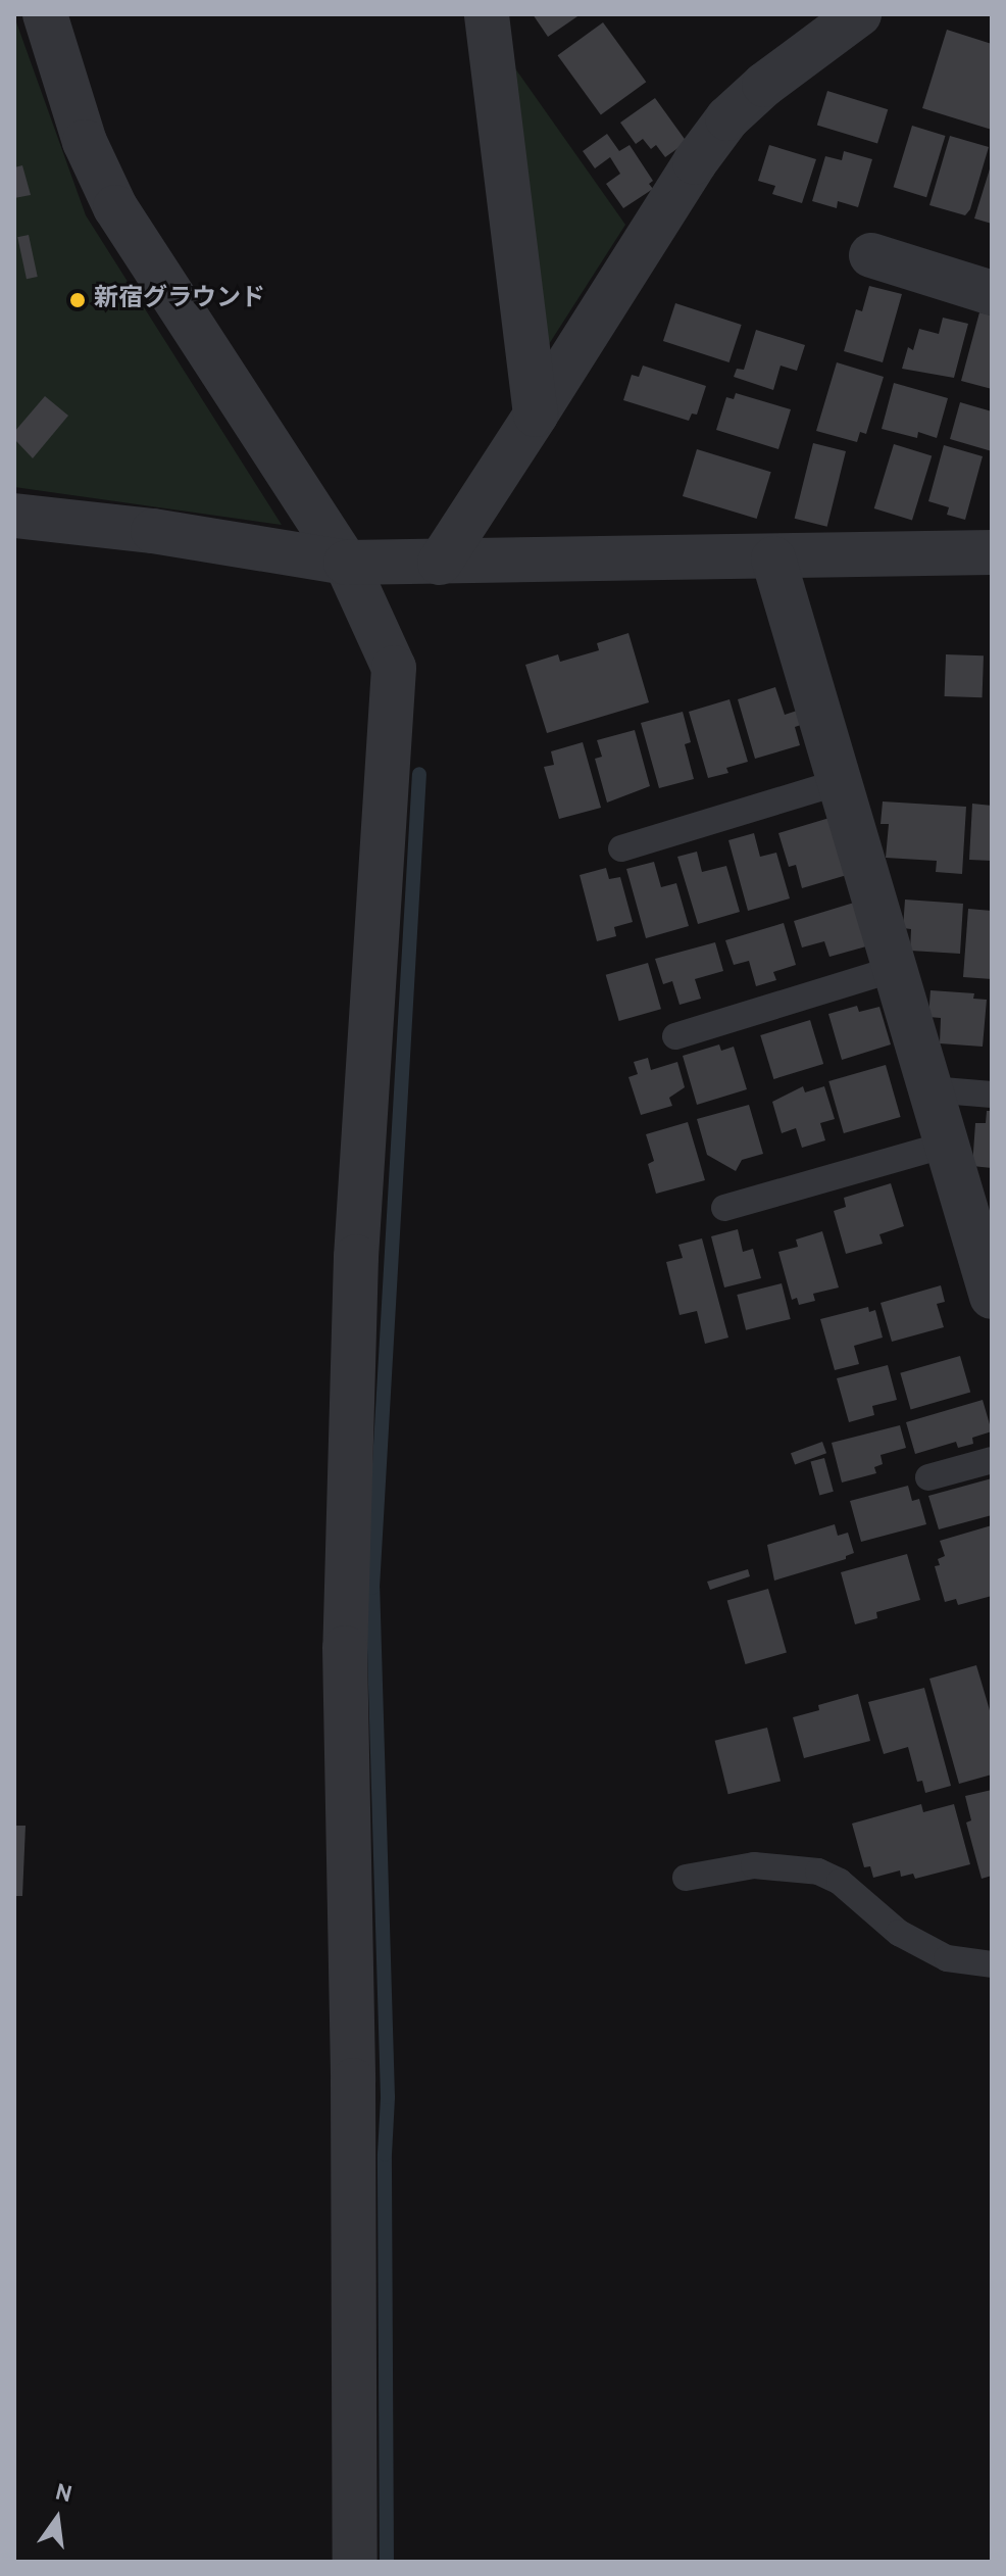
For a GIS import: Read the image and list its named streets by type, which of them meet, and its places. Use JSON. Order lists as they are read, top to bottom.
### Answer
{
  "places": ["新宿グラウンド"],
  "north": "top"
}
